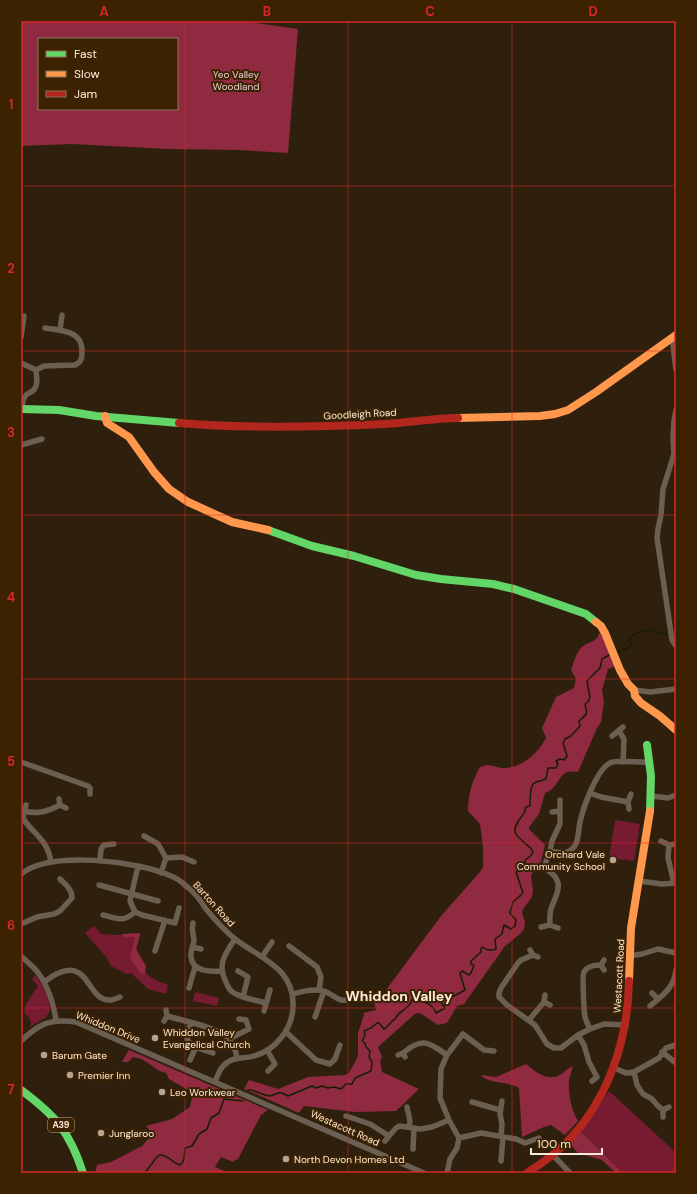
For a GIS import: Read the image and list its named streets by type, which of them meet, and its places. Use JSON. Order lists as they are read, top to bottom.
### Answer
{
  "streets": {
    "street": [
      "Goodleigh Road",
      "Barton Road",
      "Westacott Road",
      "Whiddon Drive",
      "A39"
    ]
  },
  "crossings": [
    ["Barton Road", "Whiddon Drive"],
    ["Westacott Road", "Whiddon Drive"]
  ],
  "districts": ["Whiddon Valley"],
  "parks": ["Yeo Valley Woodland"],
  "places": [
    "Orchard Vale Community School",
    "Whiddon Valley Evangelical Church",
    "Barum Gate",
    "Premier Inn",
    "Leo Workwear",
    "Junglaroo",
    "North Devon Homes Ltd"
  ],
  "legend": ["Fast", "Slow", "Jam"],
  "scale_bar": "100 m",
  "grid": {
    "columns": [
      "A",
      "B",
      "C",
      "D"
    ],
    "rows": [
      "1",
      "2",
      "3",
      "4",
      "5",
      "6",
      "7"
    ]
  }
}
